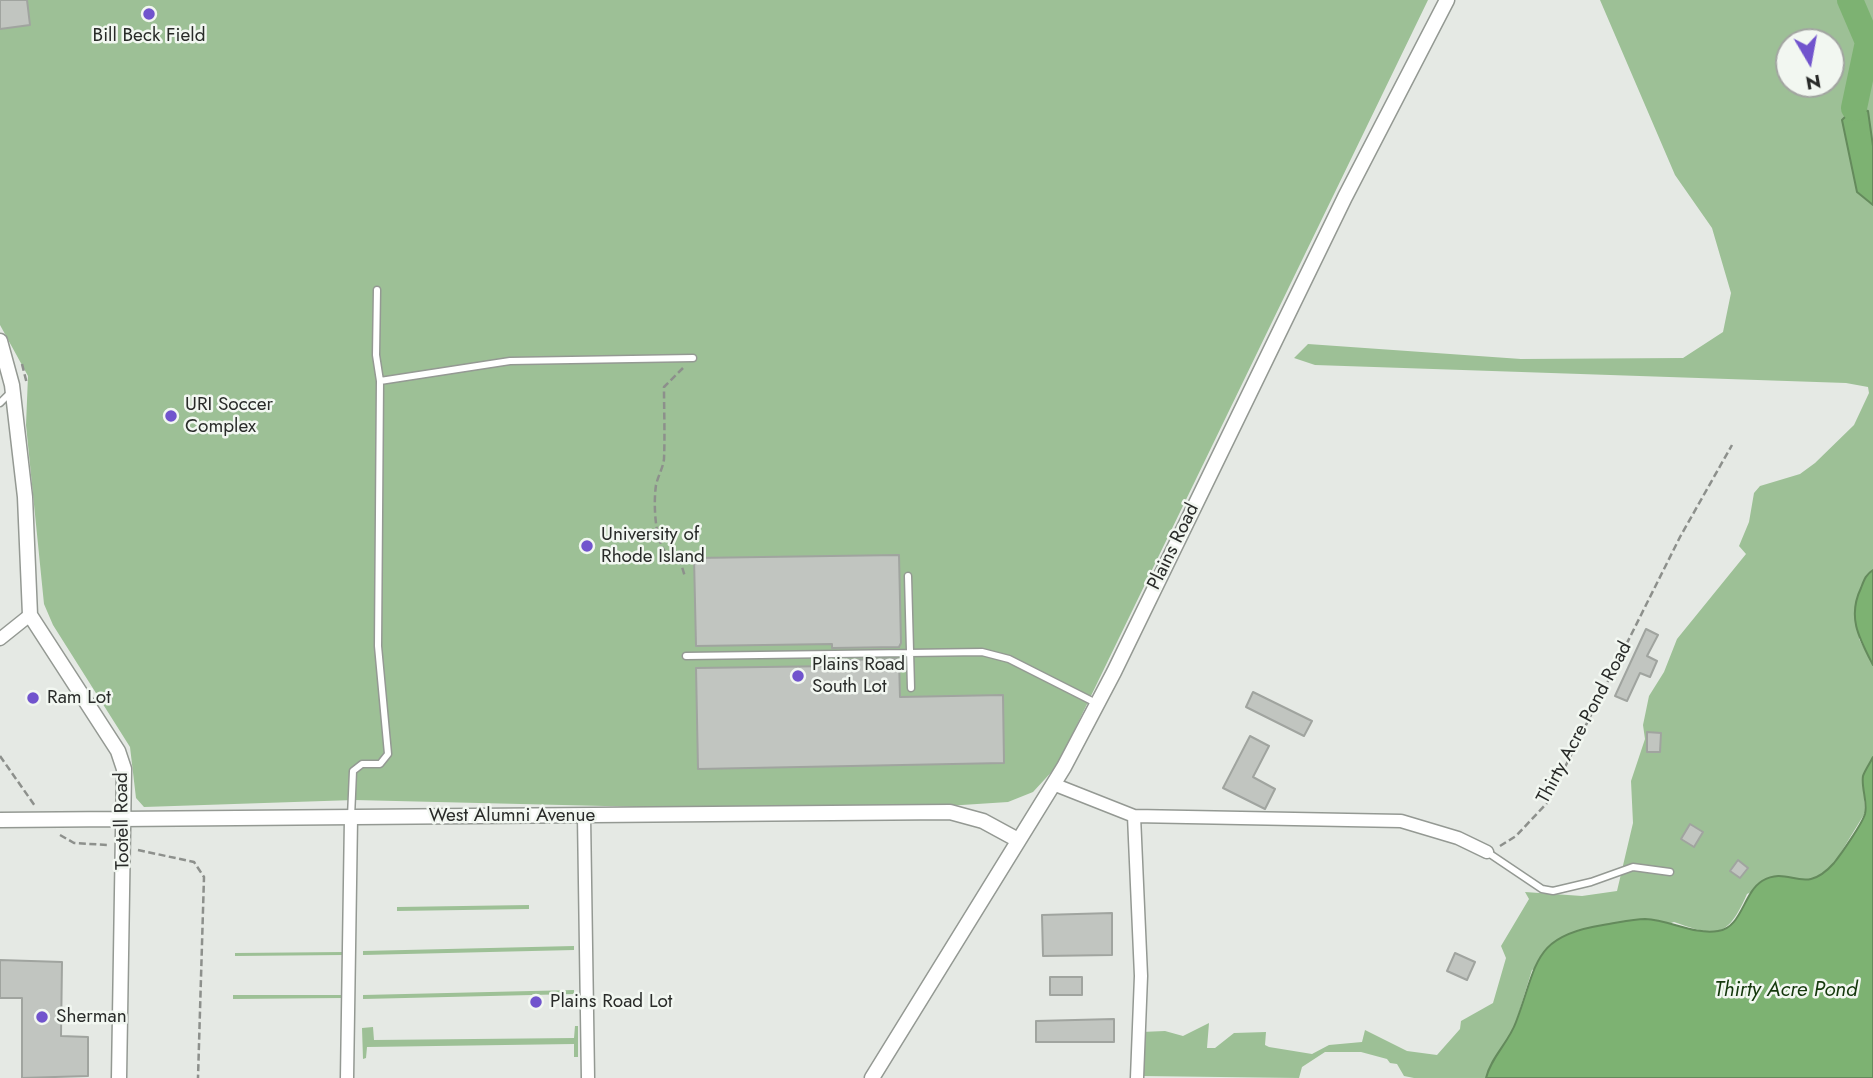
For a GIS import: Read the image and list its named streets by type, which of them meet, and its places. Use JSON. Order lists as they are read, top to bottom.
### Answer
{
  "streets": {
    "street": ["Plains Road", "West Alumni Avenue", "Tootell Road"],
    "path": ["Thirty Acre Pond Road"]
  },
  "crossings": [
    ["Plains Road", "West Alumni Avenue"],
    ["West Alumni Avenue", "Tootell Road"]
  ],
  "water": ["Thirty Acre Pond"],
  "places": [
    "Bill Beck Field",
    "URI Soccer Complex",
    "University of Rhode Island",
    "Plains Road South Lot",
    "Ram Lot",
    "Plains Road Lot",
    "Sherman"
  ],
  "north": "bottom"
}
